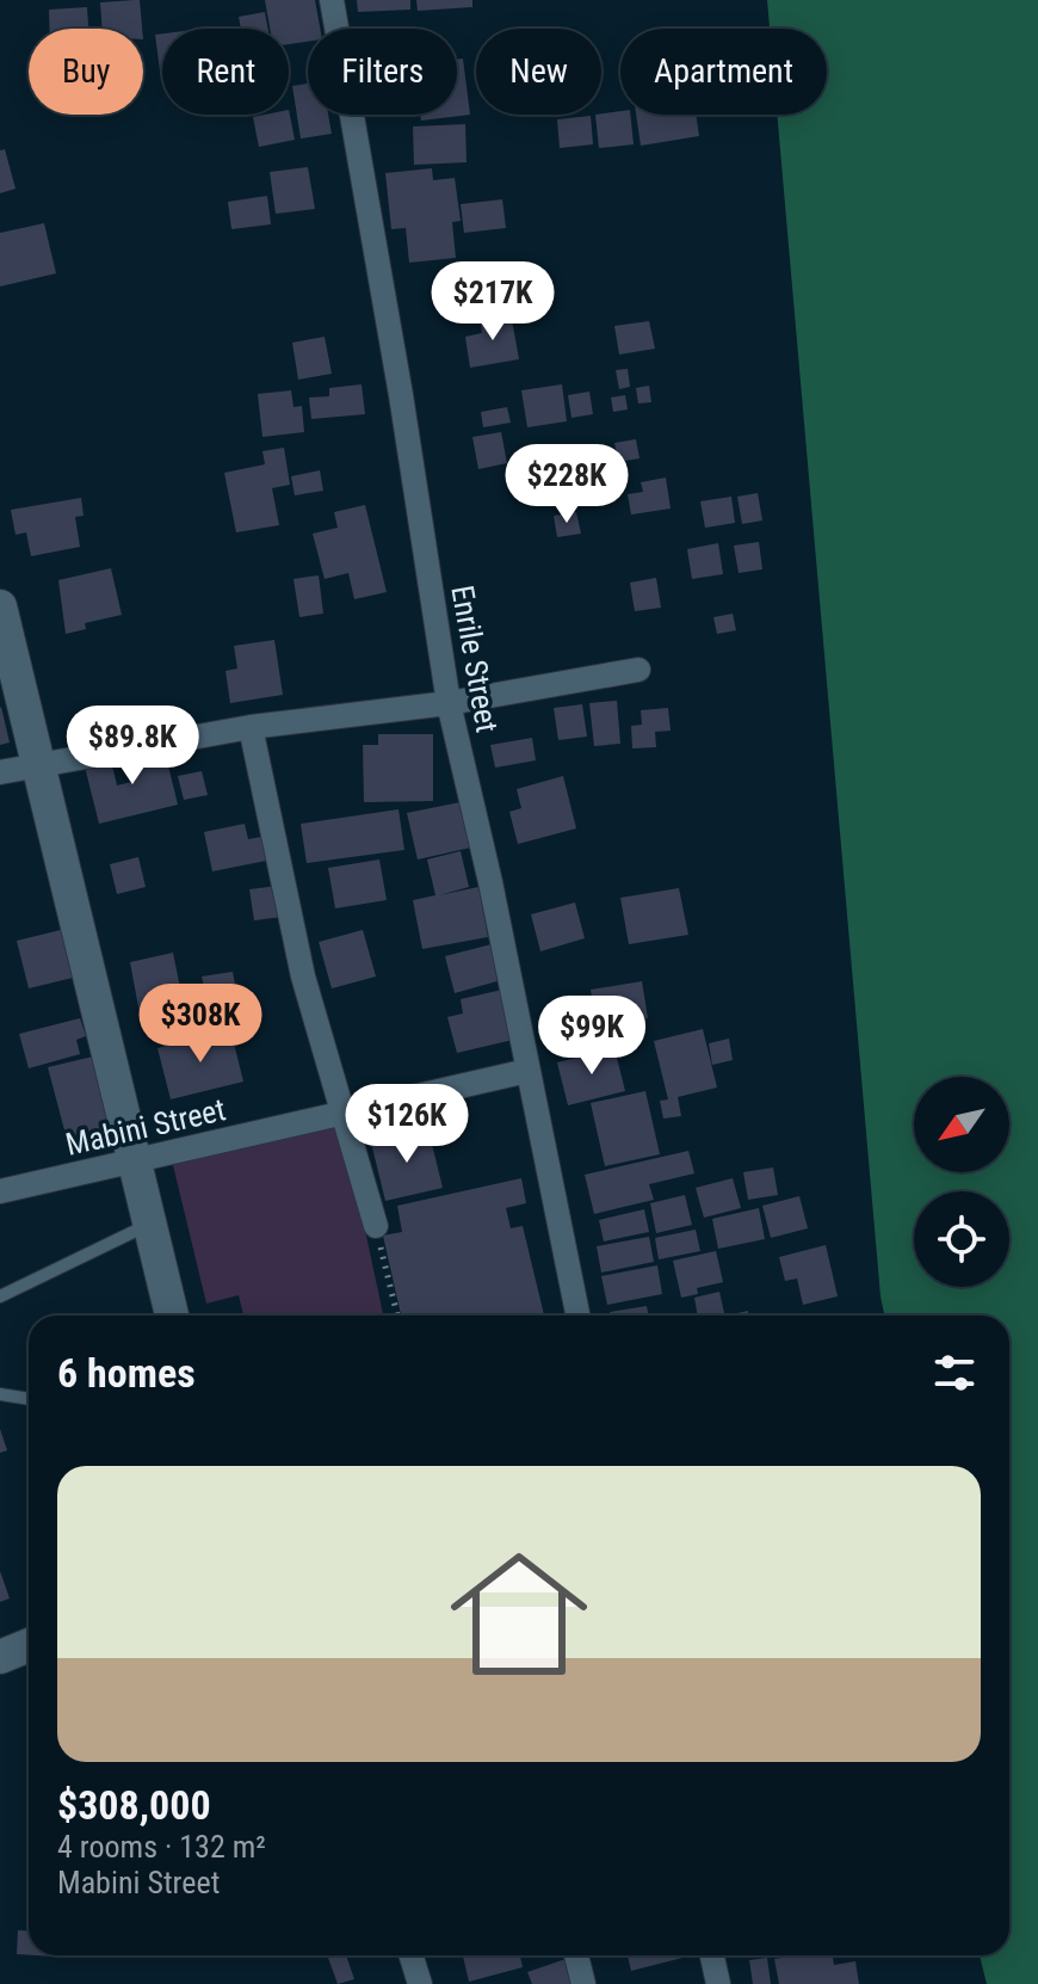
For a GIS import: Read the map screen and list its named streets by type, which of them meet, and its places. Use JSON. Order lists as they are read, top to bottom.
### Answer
{
  "streets": {
    "street": ["Enrile Street", "Mabini Street"]
  },
  "crossings": [
    ["Enrile Street", "Mabini Street"]
  ],
  "north": "bottom left",
  "page": {
    "chip": [
      "Buy",
      "Rent",
      "Filters",
      "New",
      "Apartment"
    ],
    "price": [
      "$217K",
      "$228K",
      "$89.8K",
      "$308K",
      "$99K",
      "$126K"
    ],
    "heading": "6 homes",
    "list": [
      {
        "name": "$308,000",
        "note": "4 rooms · 132 m² · Mabini Street"
      }
    ]
  }
}
